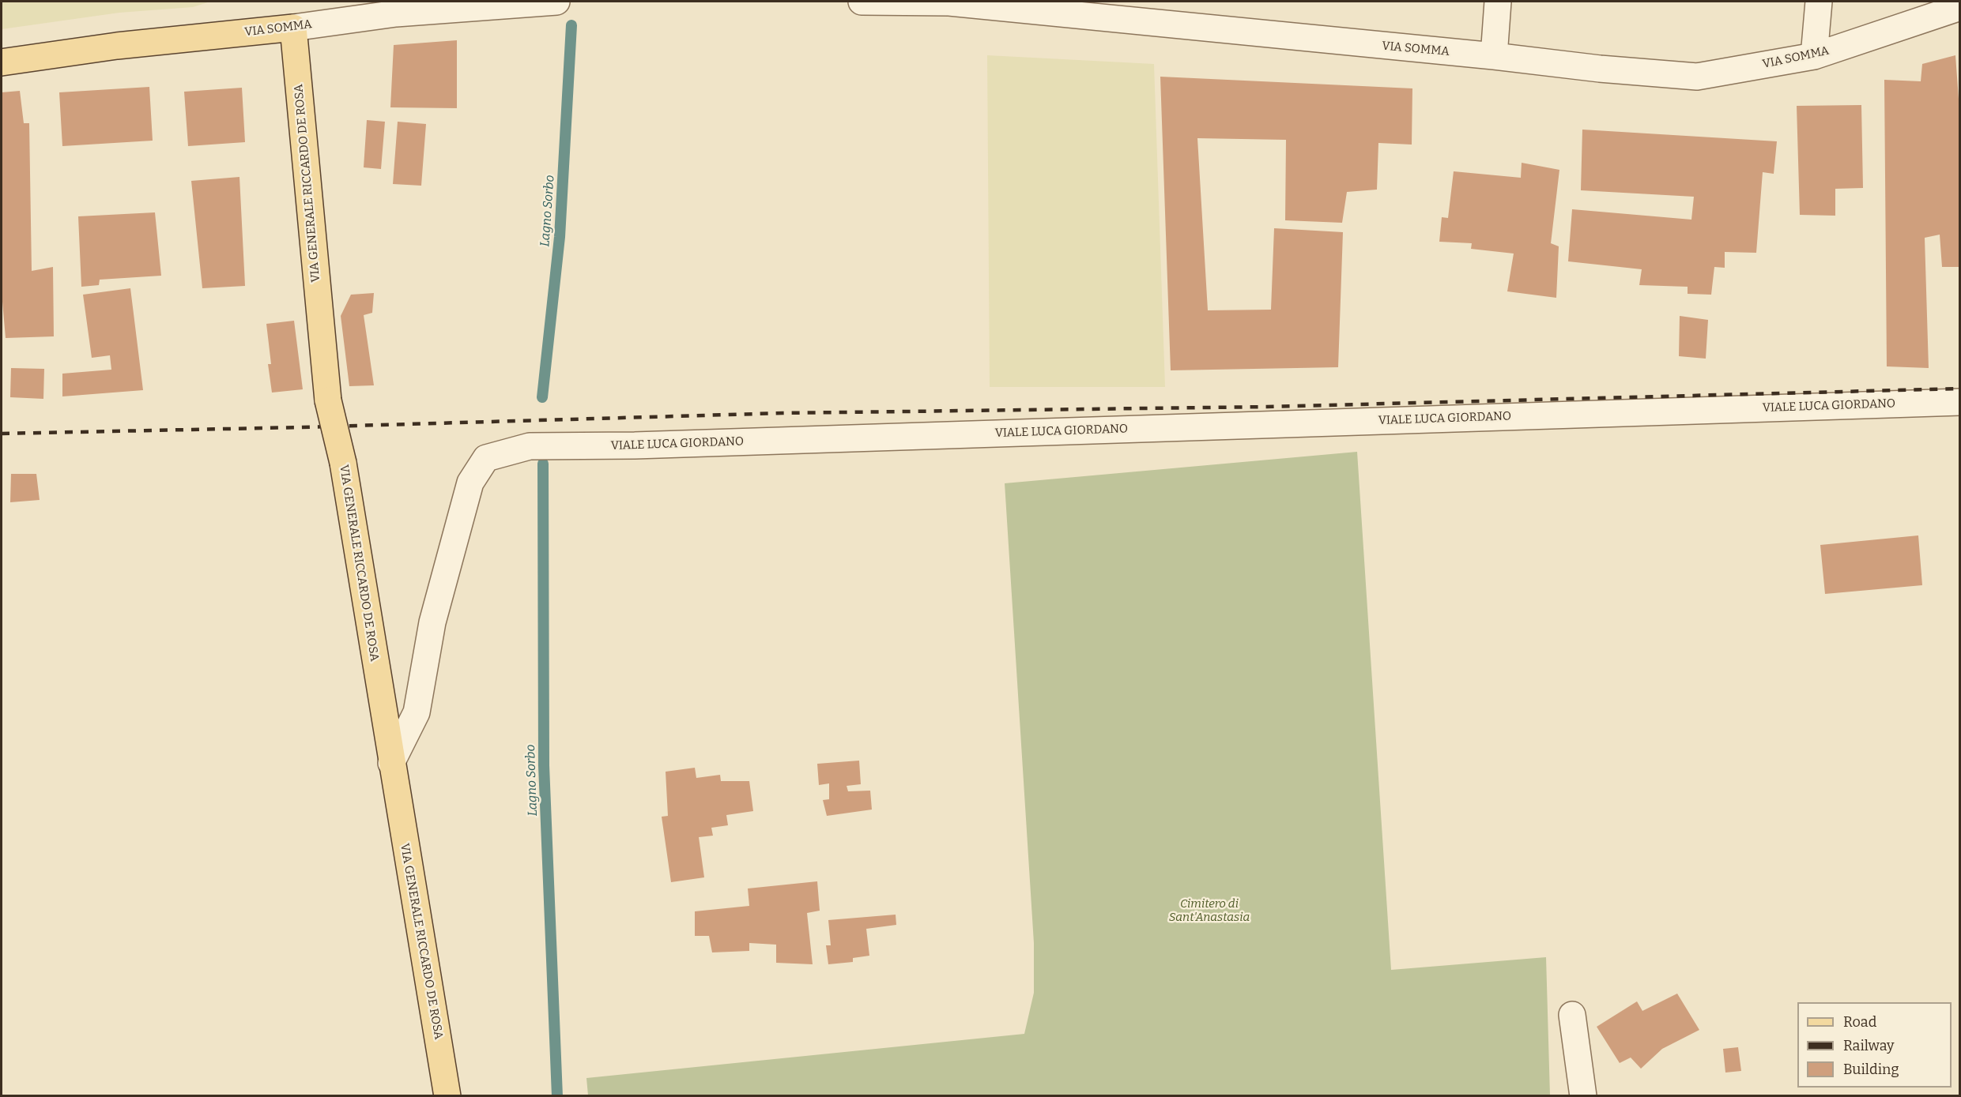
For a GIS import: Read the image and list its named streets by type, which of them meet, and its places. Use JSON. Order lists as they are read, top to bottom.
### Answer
{
  "streets": {
    "main road": ["VIA SOMMA", "VIA GENERALE RICCARDO DE ROSA"],
    "street": ["VIALE LUCA GIORDANO"]
  },
  "crossings": [
    ["VIA SOMMA", "VIA GENERALE RICCARDO DE ROSA"],
    ["VIA GENERALE RICCARDO DE ROSA", "VIALE LUCA GIORDANO"]
  ],
  "water": ["Lagno Sorbo"],
  "parks": ["Cimitero di Sant'Anastasia"],
  "legend": ["Road", "Railway", "Building"]
}
